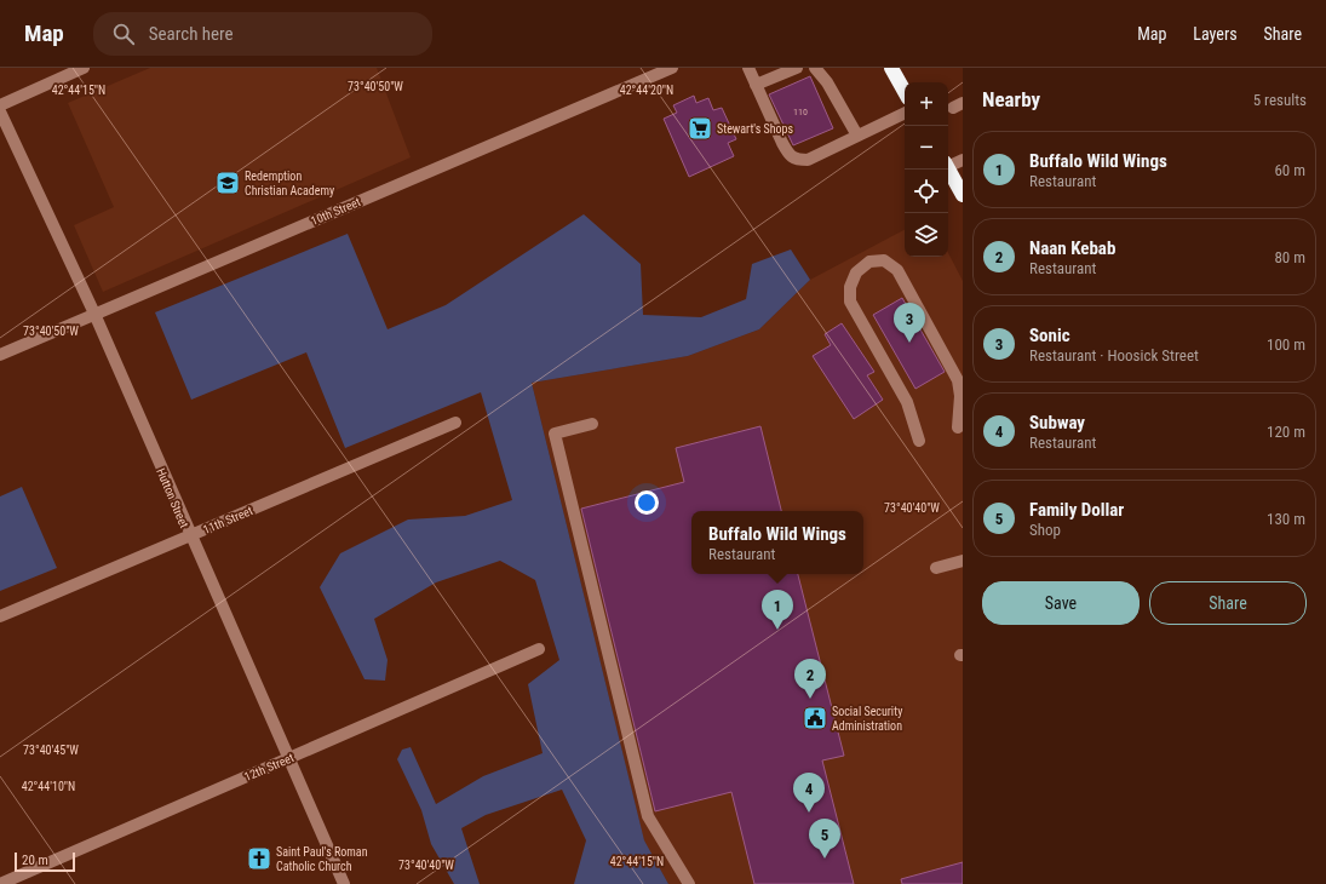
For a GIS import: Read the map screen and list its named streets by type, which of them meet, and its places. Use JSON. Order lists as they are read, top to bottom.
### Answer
{
  "streets": {
    "street": [
      "10th Street",
      "Hutton Street",
      "11th Street",
      "12th Street"
    ]
  },
  "crossings": [
    ["10th Street", "Hutton Street"],
    ["Hutton Street", "11th Street"],
    ["Hutton Street", "12th Street"]
  ],
  "places": {
    "supermarket": ["Stewart's Shops"],
    "school or university": ["Redemption Christian Academy"],
    "public building": ["Social Security Administration"],
    "church": ["Saint Paul's Roman Catholic Church"]
  },
  "house_numbers": ["110"],
  "scale_bar": "20 m",
  "page": {
    "header": "Map",
    "search": "Search here",
    "nav": ["Map", "Layers", "Share"],
    "heading": ["Nearby", "5 results"],
    "map_buttons": ["+", "−"],
    "list": [
      {
        "mark": "1",
        "name": "Buffalo Wild Wings",
        "note": "Restaurant",
        "value": "60 m"
      },
      {
        "mark": "2",
        "name": "Naan Kebab",
        "note": "Restaurant",
        "value": "80 m"
      },
      {
        "mark": "3",
        "name": "Sonic",
        "note": "Restaurant · Hoosick Street",
        "value": "100 m"
      },
      {
        "mark": "4",
        "name": "Subway",
        "note": "Restaurant",
        "value": "120 m"
      },
      {
        "mark": "5",
        "name": "Family Dollar",
        "note": "Shop",
        "value": "130 m"
      }
    ],
    "pins": [
      "3",
      "1",
      "2",
      "4",
      "5"
    ],
    "popup": ["Buffalo Wild Wings", "Restaurant"],
    "buttons": ["Save", "Share"],
    "scale": "20 m"
  },
  "coordinates": [
    "73°40'50\"W",
    "42°44'15\"N",
    "42°44'20\"N",
    "73°40'40\"W",
    "73°40'45\"W",
    "42°44'10\"N"
  ]
}
